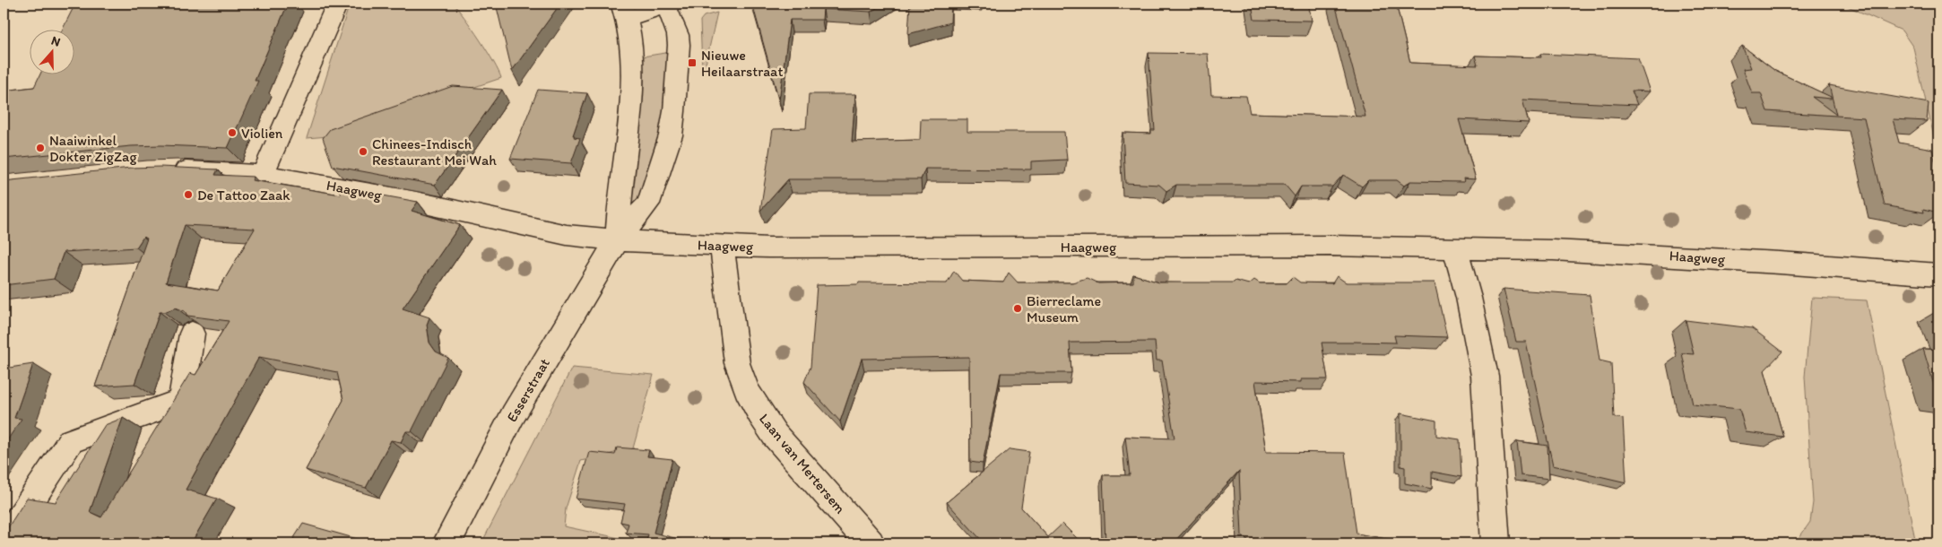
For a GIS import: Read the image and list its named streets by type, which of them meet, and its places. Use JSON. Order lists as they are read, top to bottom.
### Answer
{
  "streets": {
    "street": ["Haagweg", "Esserstraat", "Laan van Mertersem"]
  },
  "crossings": [
    ["Haagweg", "Esserstraat"],
    ["Haagweg", "Laan van Mertersem"]
  ],
  "places": {
    "transit": ["Nieuwe Heilaarstraat"],
    "other": [
      "Violien",
      "Naaiwinkel Dokter ZigZag",
      "Chinees-Indisch Restaurant Mei Wah",
      "De Tattoo Zaak",
      "Bierreclame Museum"
    ]
  },
  "north": "top"
}
